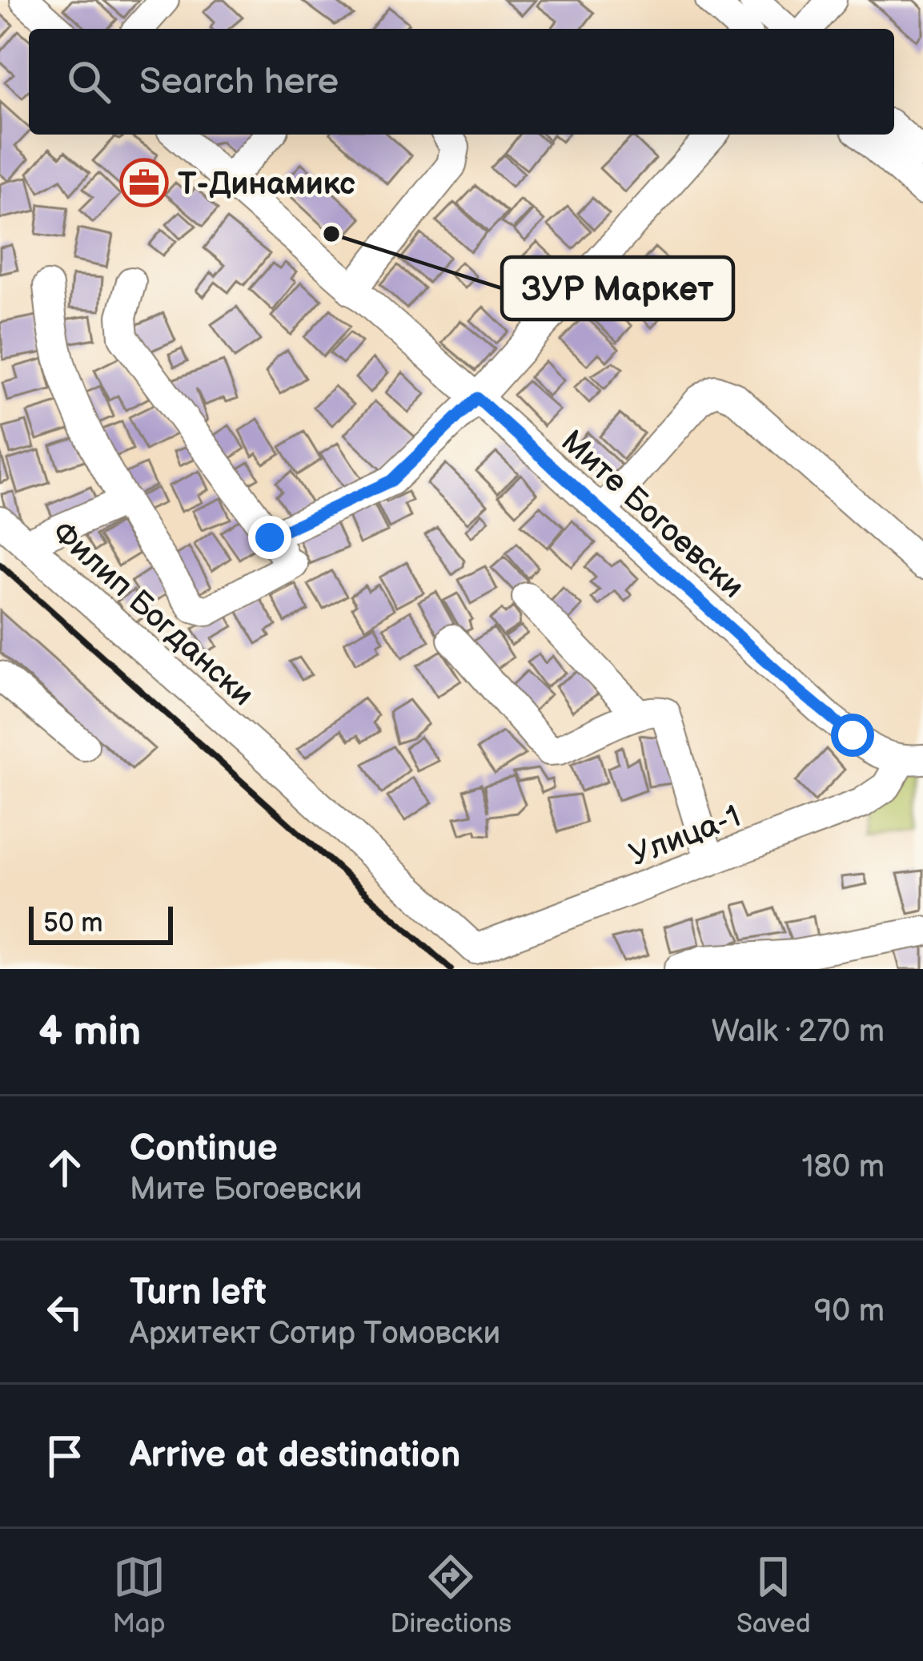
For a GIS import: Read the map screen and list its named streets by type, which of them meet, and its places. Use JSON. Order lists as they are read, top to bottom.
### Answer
{
  "streets": {
    "street": ["Мите Богоевски", "Филип Богдански", "Улица-1"]
  },
  "crossings": [
    ["Мите Богоевски", "Улица-1"],
    ["Филип Богдански", "Улица-1"]
  ],
  "places": {
    "office": ["Т-Динамикс"],
    "other": ["ЗУР Маркет"]
  },
  "scale_bar": "50 m",
  "page": {
    "search": "Search here",
    "scale": "50 m",
    "heading": ["4 min", "Walk · 270 m"],
    "list": [
      ["Continue", "Мите Богоевски", "180 m"],
      ["Turn left", "Архитект Сотир Томовски", "90 m"],
      "Arrive at destination"
    ],
    "nav": ["Map", "Directions", "Saved"]
  }
}
